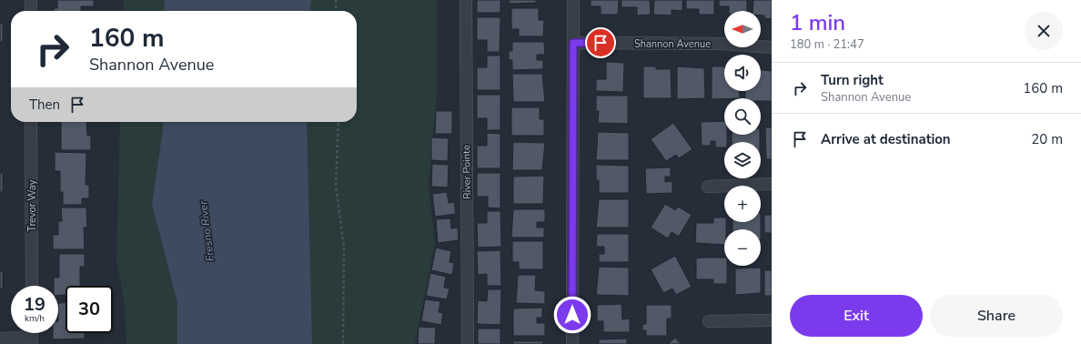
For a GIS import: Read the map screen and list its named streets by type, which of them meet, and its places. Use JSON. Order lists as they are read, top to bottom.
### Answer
{
  "streets": {
    "street": ["Shannon Avenue", "River Pointe", "Trevor Way"]
  },
  "water": ["Fresno River"],
  "north": "left",
  "page": {
    "heading": ["1 min", "180 m · 21:47"],
    "map_buttons": ["+", "−"],
    "turn": ["160 m", "Shannon Avenue"],
    "list": [
      {
        "name": "Turn right",
        "note": "Shannon Avenue",
        "value": "160 m"
      },
      {
        "name": "Arrive at destination",
        "value": "20 m"
      }
    ],
    "then": "Then",
    "speed": "19 km/h",
    "limit": "30",
    "buttons": ["Exit", "Share"]
  }
}
